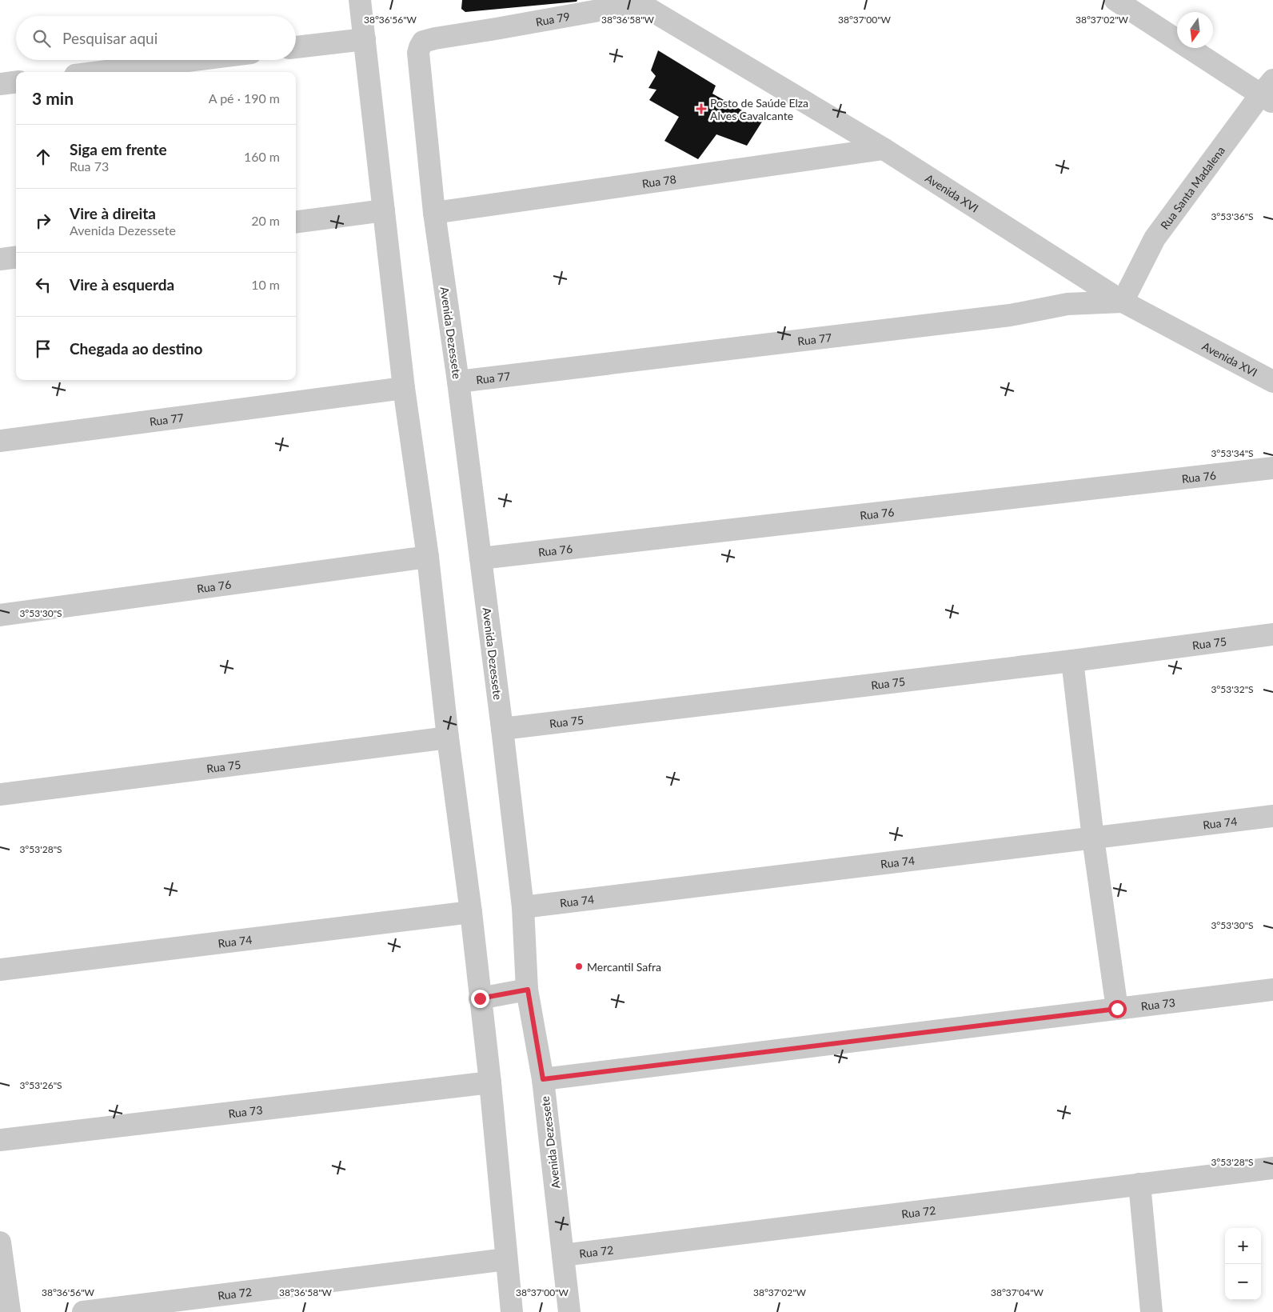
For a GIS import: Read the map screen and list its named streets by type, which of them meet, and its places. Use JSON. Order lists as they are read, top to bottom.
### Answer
{
  "streets": {
    "street": [
      "Rua 79",
      "Rua 78",
      "Rua Santa Madalena",
      "Avenida XVI",
      "Avenida Dezessete",
      "Rua 77",
      "Rua 76",
      "Rua 75",
      "Rua 74",
      "Rua 73",
      "Rua 72"
    ]
  },
  "crossings": [
    ["Rua 79", "Avenida XVI"],
    ["Rua 79", "Avenida Dezessete"],
    ["Rua 78", "Avenida XVI"],
    ["Rua 78", "Avenida Dezessete"],
    ["Rua Santa Madalena", "Avenida XVI"],
    ["Rua Santa Madalena", "Rua 77"],
    ["Avenida XVI", "Rua 77"],
    ["Avenida Dezessete", "Rua 77"],
    ["Avenida Dezessete", "Rua 76"],
    ["Avenida Dezessete", "Rua 75"],
    ["Avenida Dezessete", "Rua 74"],
    ["Avenida Dezessete", "Rua 73"],
    ["Avenida Dezessete", "Rua 72"]
  ],
  "places": {
    "health": ["Posto de Saúde Elza Alves Cavalcante"],
    "other": ["Mercantil Safra"]
  },
  "north": "bottom",
  "page": {
    "search": "Pesquisar aqui",
    "heading": ["3 min", "A pé · 190 m"],
    "list": [
      ["Siga em frente", "Rua 73", "160 m"],
      ["Vire à direita", "Avenida Dezessete", "20 m"],
      ["Vire à esquerda", "10 m"],
      "Chegada ao destino"
    ],
    "map_buttons": ["+", "−"]
  },
  "coordinates": [
    "38°36'56\"W",
    "38°36'58\"W",
    "38°37'00\"W",
    "38°37'02\"W",
    "3°53'36\"S",
    "3°53'34\"S",
    "3°53'30\"S",
    "3°53'32\"S",
    "3°53'28\"S",
    "3°53'26\"S",
    "38°37'04\"W"
  ]
}
